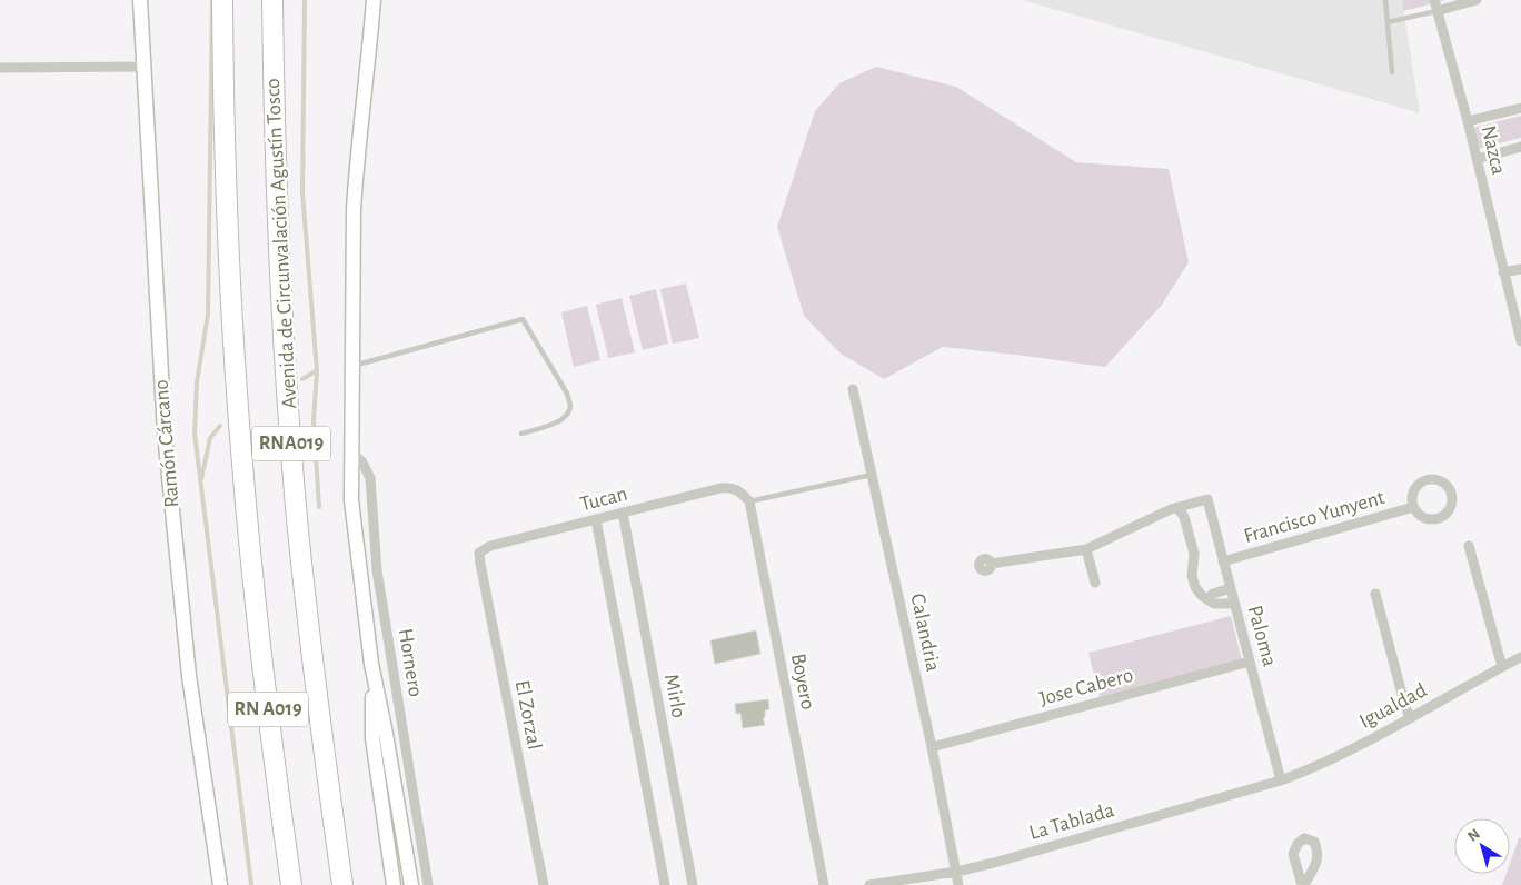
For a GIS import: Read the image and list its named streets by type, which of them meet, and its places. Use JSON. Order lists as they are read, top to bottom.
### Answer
{
  "streets": {
    "highway": ["Avenida de Circunvalación Agustín Tosco", "RNA019", "RN A019"],
    "main road": ["Ramón Cárcano"],
    "street": [
      "Nazca",
      "Tucan",
      "Francisco Yunyent",
      "Calandria",
      "Paloma",
      "Hornero",
      "Boyero",
      "Jose Cabero",
      "Mirlo",
      "Igualdad",
      "El Zorzal",
      "La Tablada"
    ]
  },
  "crossings": [
    ["RNA019", "RN A019"],
    ["Tucan", "Boyero"],
    ["Tucan", "Mirlo"],
    ["Tucan", "El Zorzal"],
    ["Francisco Yunyent", "Paloma"],
    ["Calandria", "Jose Cabero"],
    ["Calandria", "La Tablada"],
    ["Paloma", "Jose Cabero"],
    ["Paloma", "Igualdad"],
    ["Paloma", "La Tablada"],
    ["Igualdad", "La Tablada"]
  ],
  "north": "top left"
}
